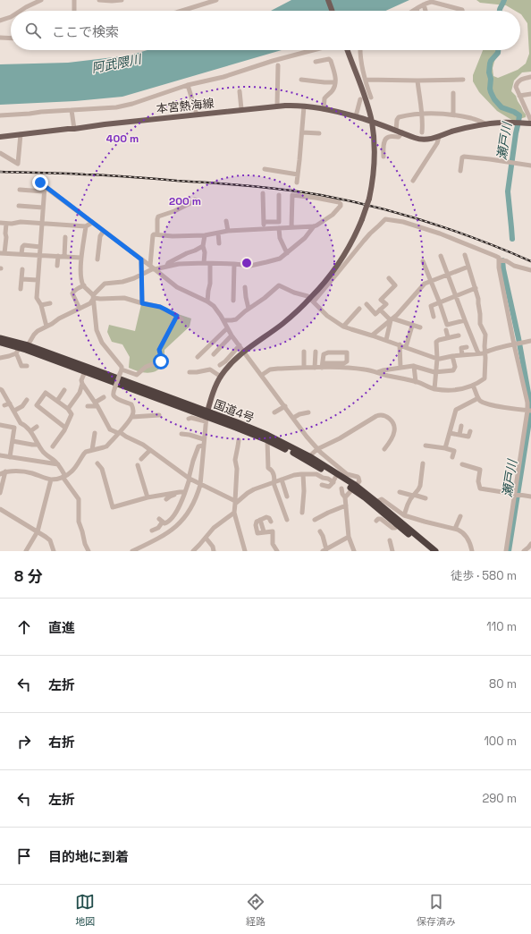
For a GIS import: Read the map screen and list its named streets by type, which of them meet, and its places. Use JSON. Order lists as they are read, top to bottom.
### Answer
{
  "streets": {
    "highway": ["国道4号"],
    "main road": ["本宮熱海線"]
  },
  "water": ["阿武隈川", "瀬戸川"],
  "page": {
    "search": "ここで検索",
    "heading": ["8 分", "徒歩 · 580 m"],
    "list": [
      ["直進", "110 m"],
      ["左折", "80 m"],
      ["右折", "100 m"],
      ["左折", "290 m"],
      "目的地に到着"
    ],
    "nav": ["地図", "経路", "保存済み"]
  },
  "rings": ["400 m", "200 m"]
}
